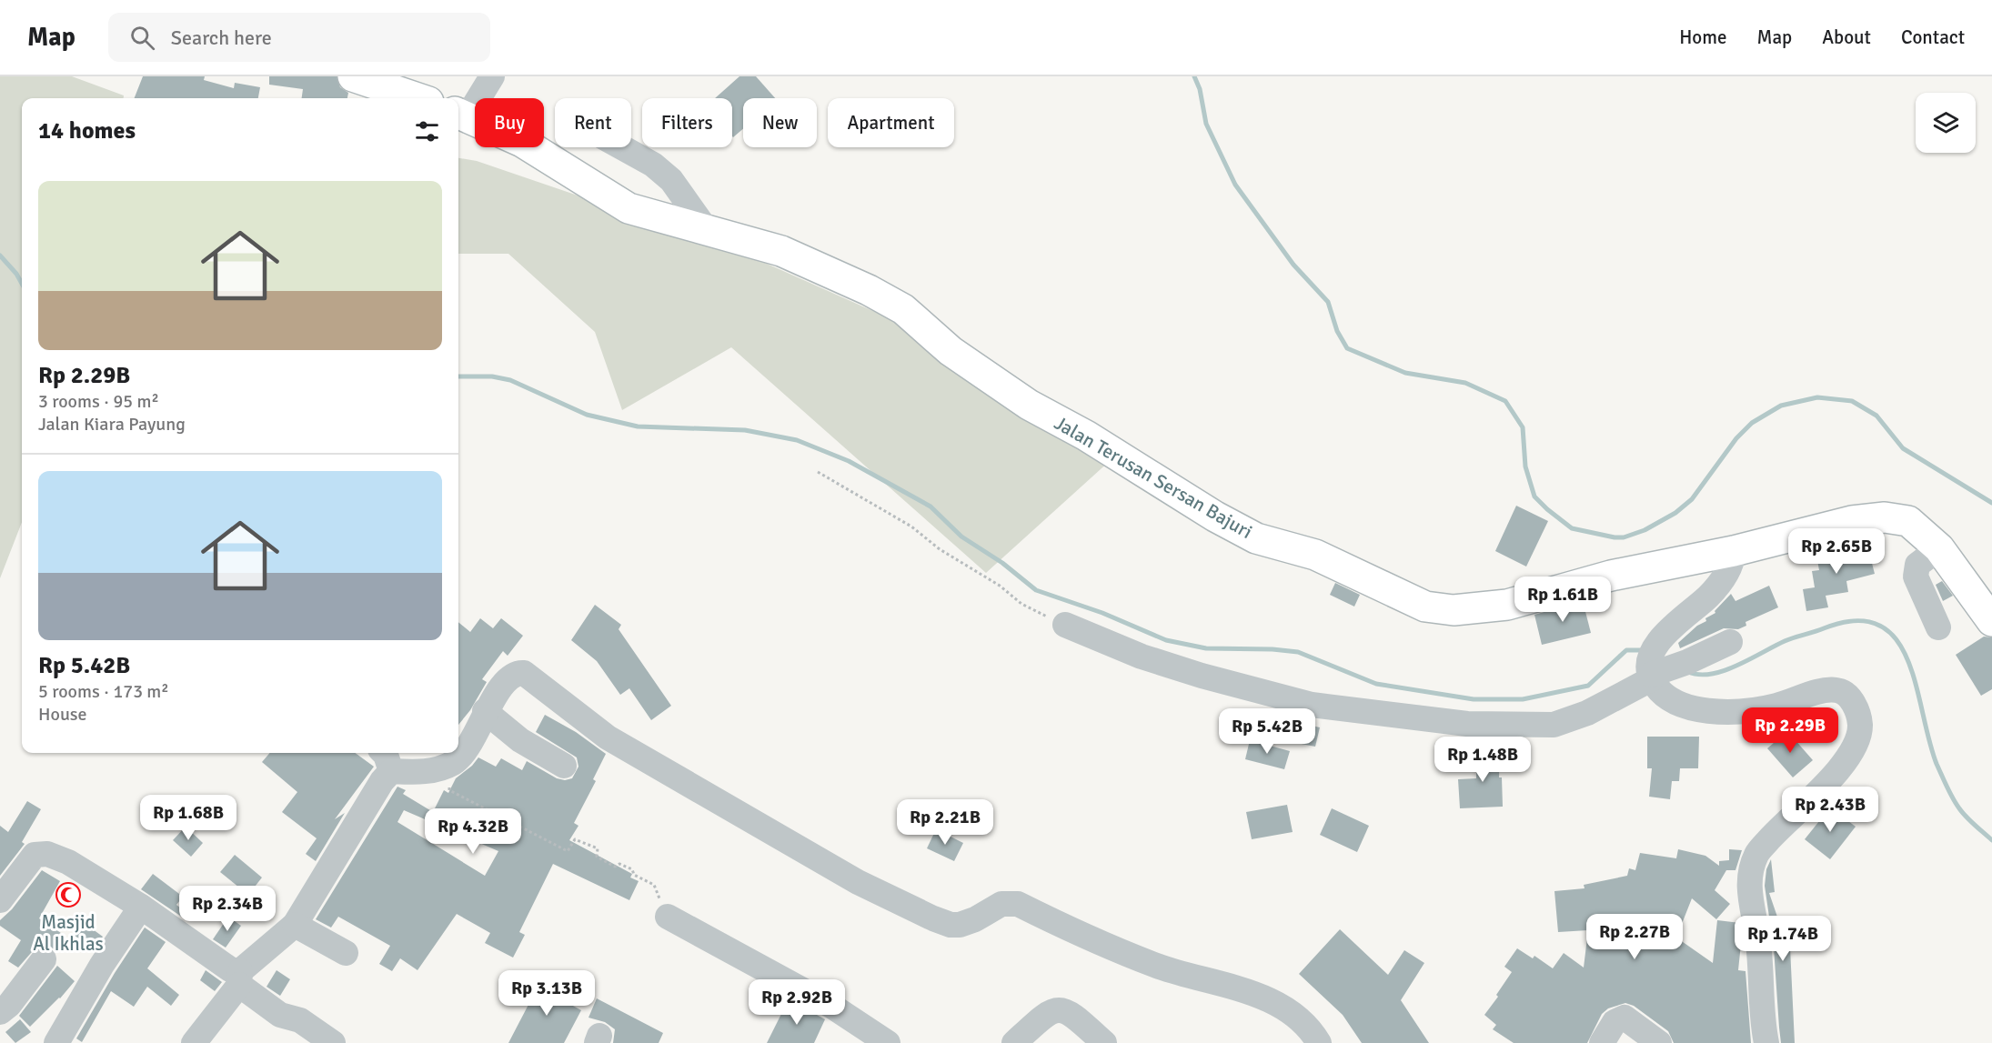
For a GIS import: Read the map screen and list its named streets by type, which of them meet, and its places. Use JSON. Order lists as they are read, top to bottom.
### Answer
{
  "streets": {
    "main road": ["Jalan Terusan Sersan Bajuri"]
  },
  "places": {
    "mosque": ["Masjid Al Ikhlas"]
  },
  "page": {
    "header": "Map",
    "search": "Search here",
    "nav": [
      "Home",
      "Map",
      "About",
      "Contact"
    ],
    "chip": [
      "Buy",
      "Rent",
      "Filters",
      "New",
      "Apartment"
    ],
    "heading": "14 homes",
    "list": [
      {
        "name": "Rp 2.29B",
        "note": "3 rooms · 95 m² · Jalan Kiara Payung"
      },
      {
        "name": "Rp 5.42B",
        "note": "5 rooms · 173 m² · House"
      }
    ],
    "price": [
      "Rp 2.65B",
      "Rp 1.61B",
      "Rp 2.29B",
      "Rp 5.42B",
      "Rp 1.48B",
      "Rp 2.43B",
      "Rp 1.68B",
      "Rp 2.21B",
      "Rp 4.32B",
      "Rp 2.34B",
      "Rp 2.27B",
      "Rp 1.74B",
      "Rp 3.13B",
      "Rp 2.92B"
    ]
  }
}
